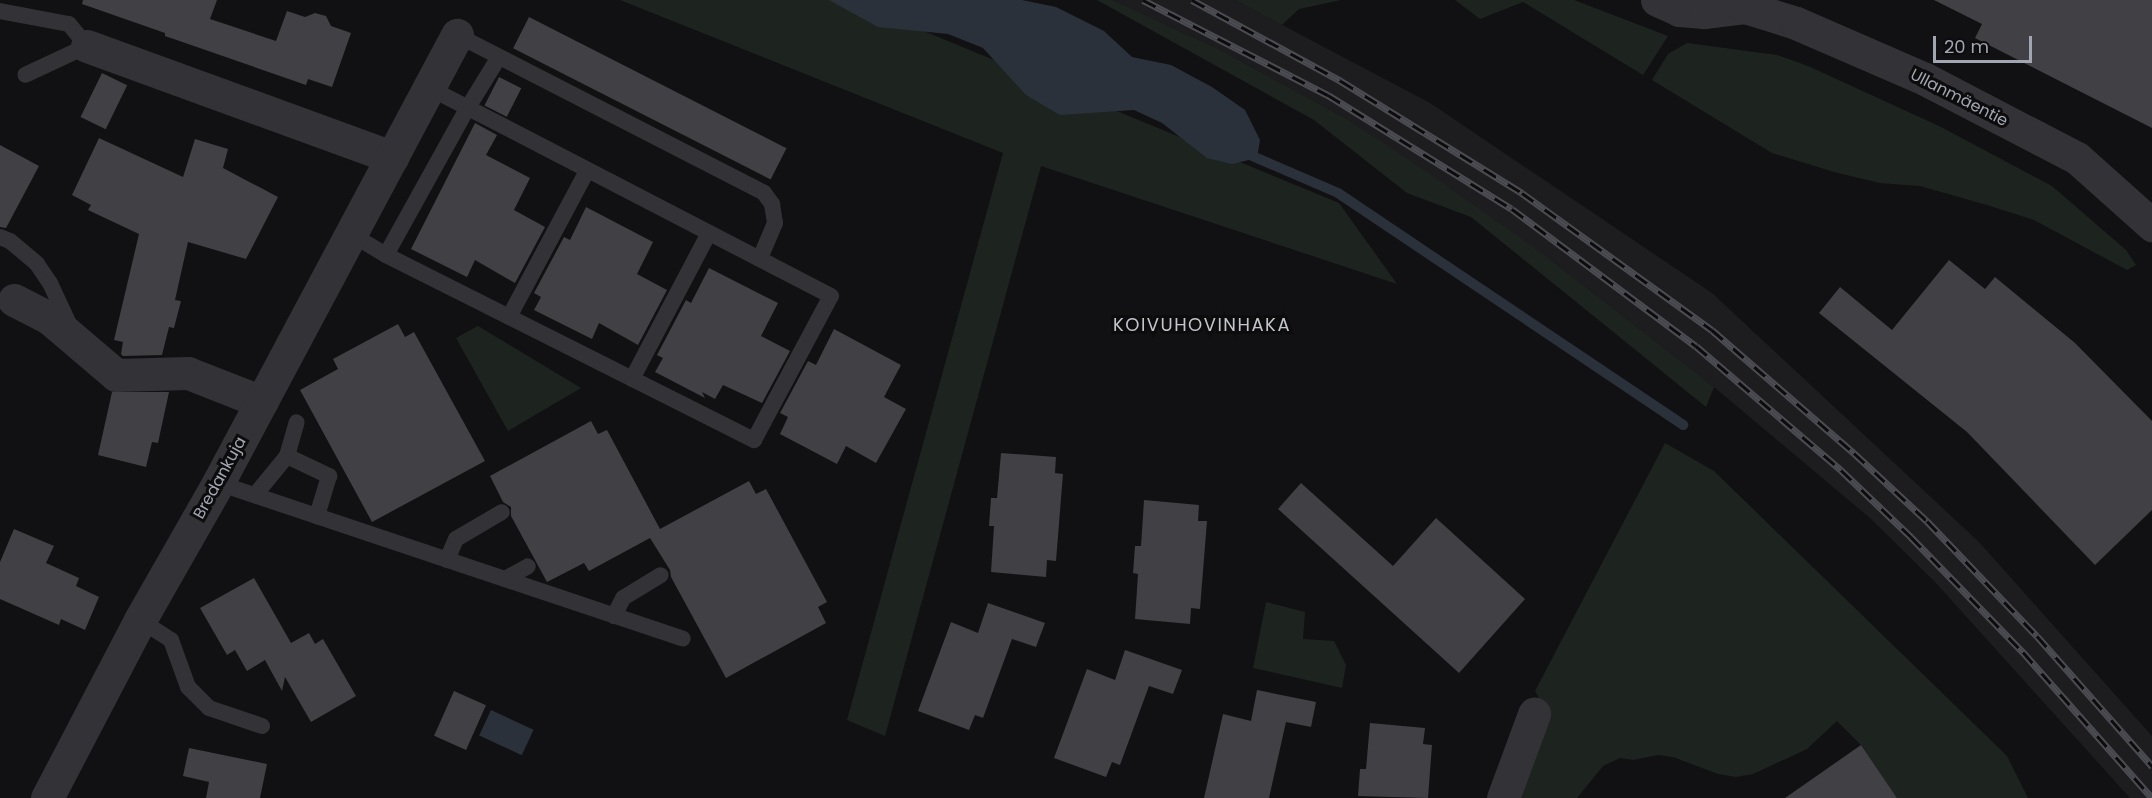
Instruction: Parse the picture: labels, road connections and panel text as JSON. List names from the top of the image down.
{
  "streets": {
    "street": ["Ullanmäentie", "Bredankuja"]
  },
  "districts": ["KOIVUHOVINHAKA"],
  "scale_bar": "20 m"
}
